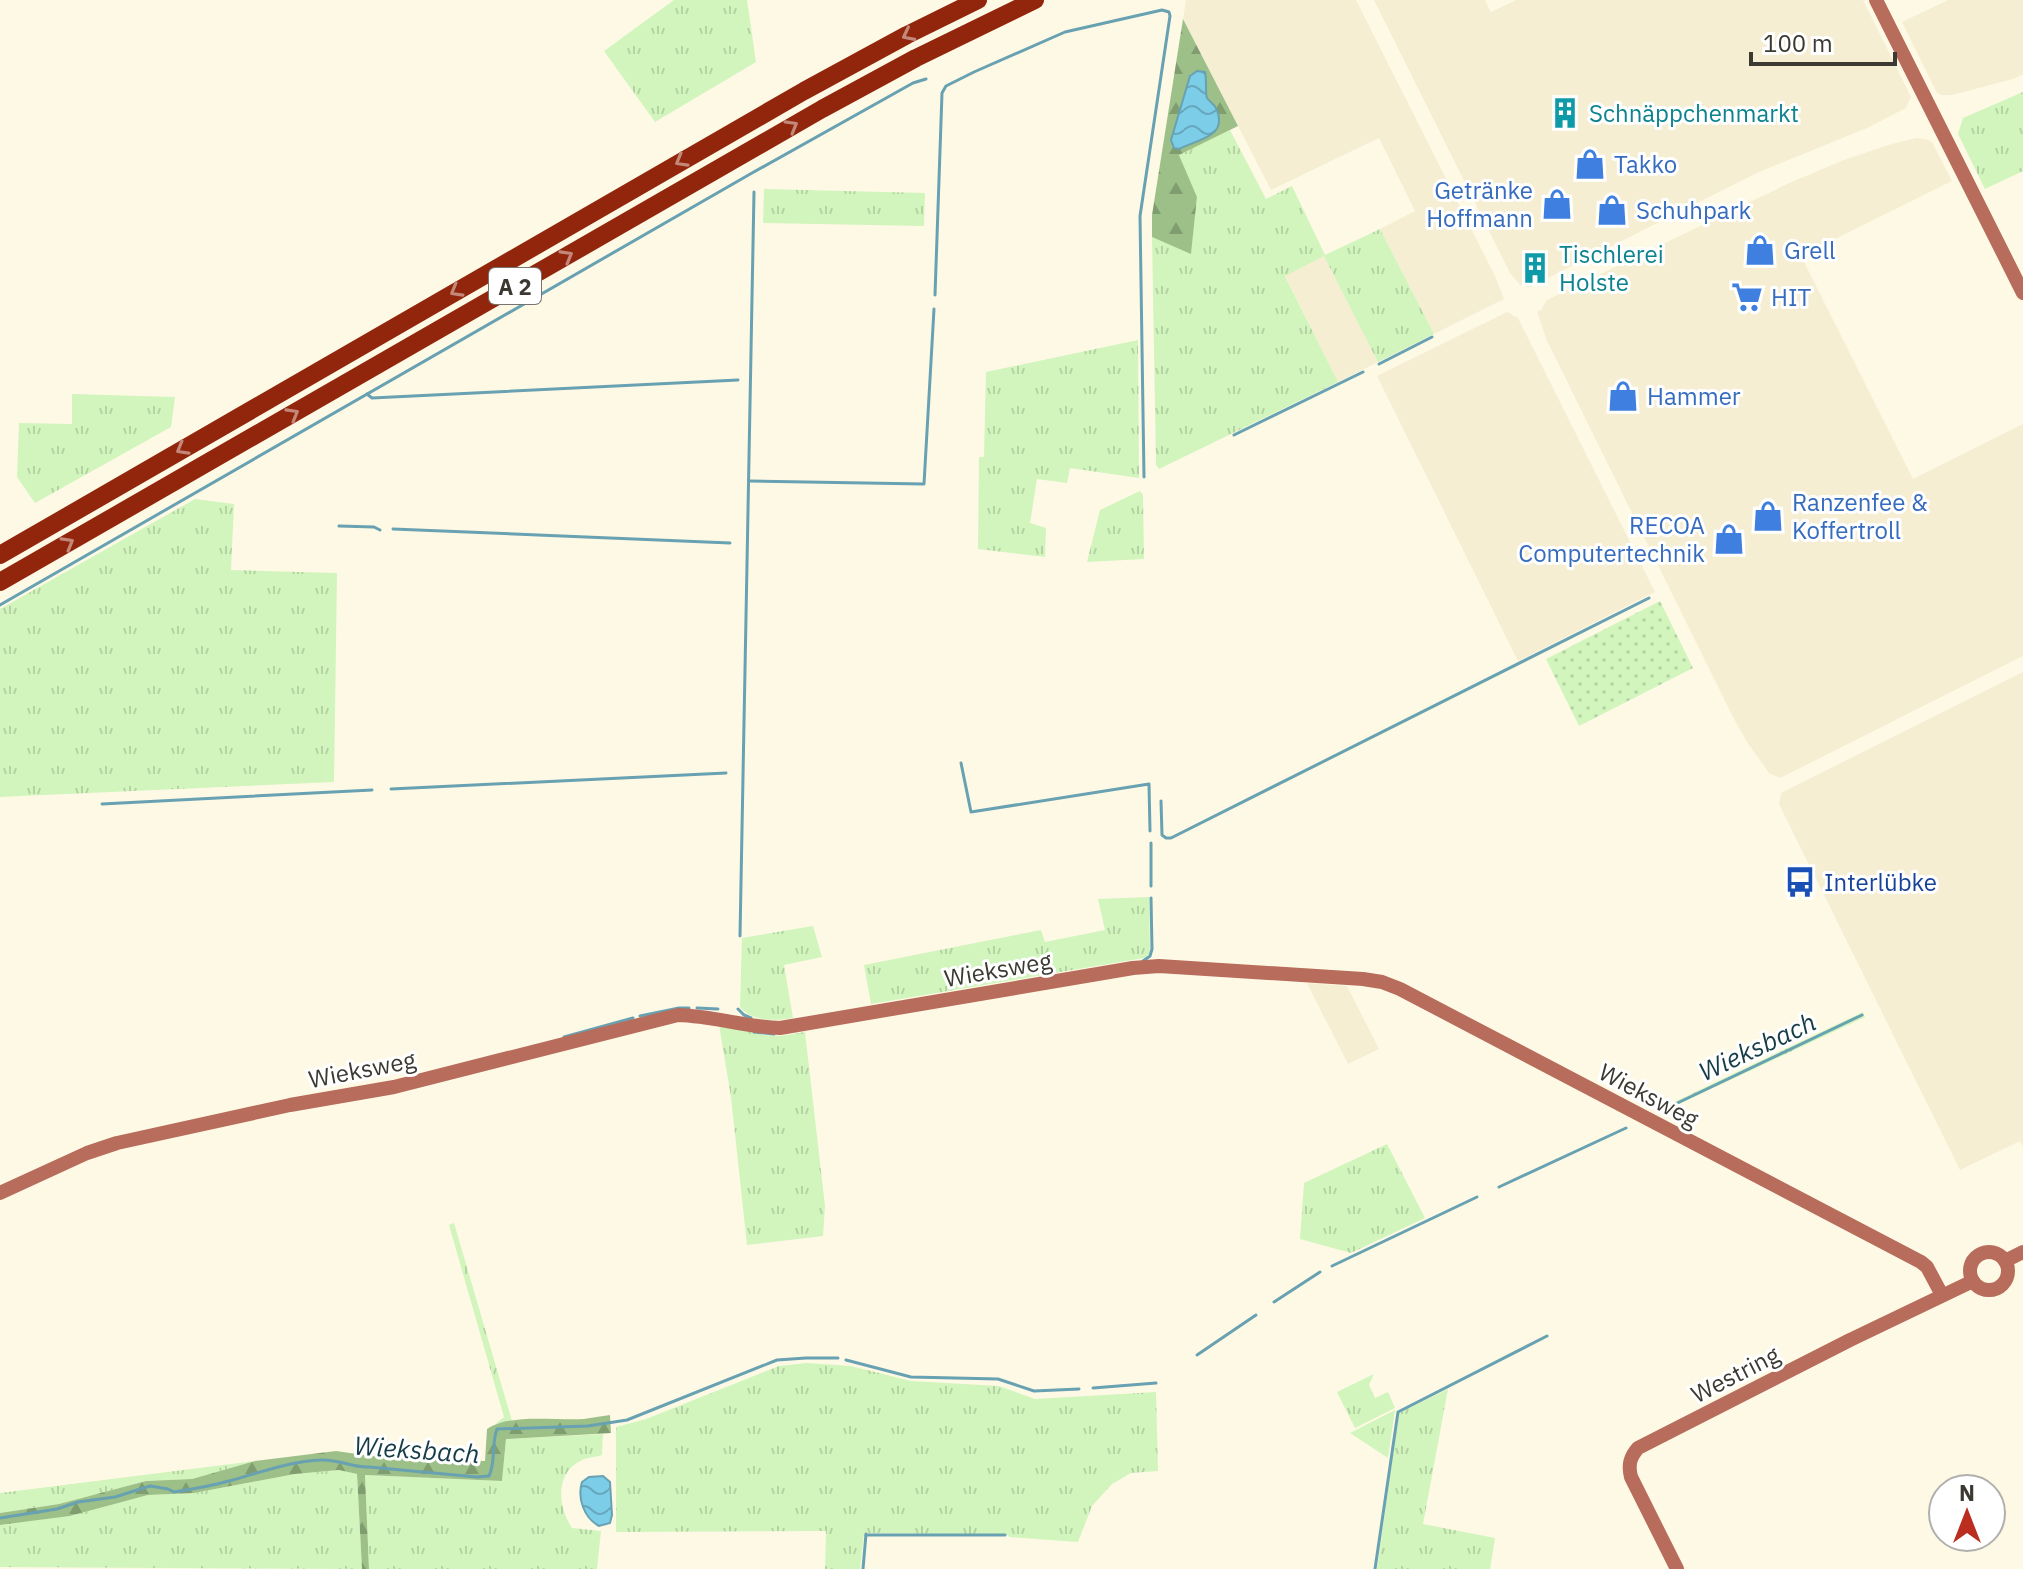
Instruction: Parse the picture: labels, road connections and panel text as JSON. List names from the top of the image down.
{
  "streets": {
    "highway": ["A 2"],
    "street": ["Wieksweg", "Westring"]
  },
  "crossings": [
    ["Wieksweg", "Westring"]
  ],
  "water": ["Wieksbach"],
  "places": {
    "building": ["Schnäppchenmarkt", "Tischlerei Holste"],
    "shop": [
      "Takko",
      "Getränke Hoffmann",
      "Schuhpark",
      "Grell",
      "Hammer",
      "Ranzenfee & Koffertroll",
      "RECOA Computertechnik"
    ],
    "supermarket": ["HIT"],
    "bus stop": ["Interlübke"]
  },
  "scale_bar": "100 m",
  "north": "top"
}
